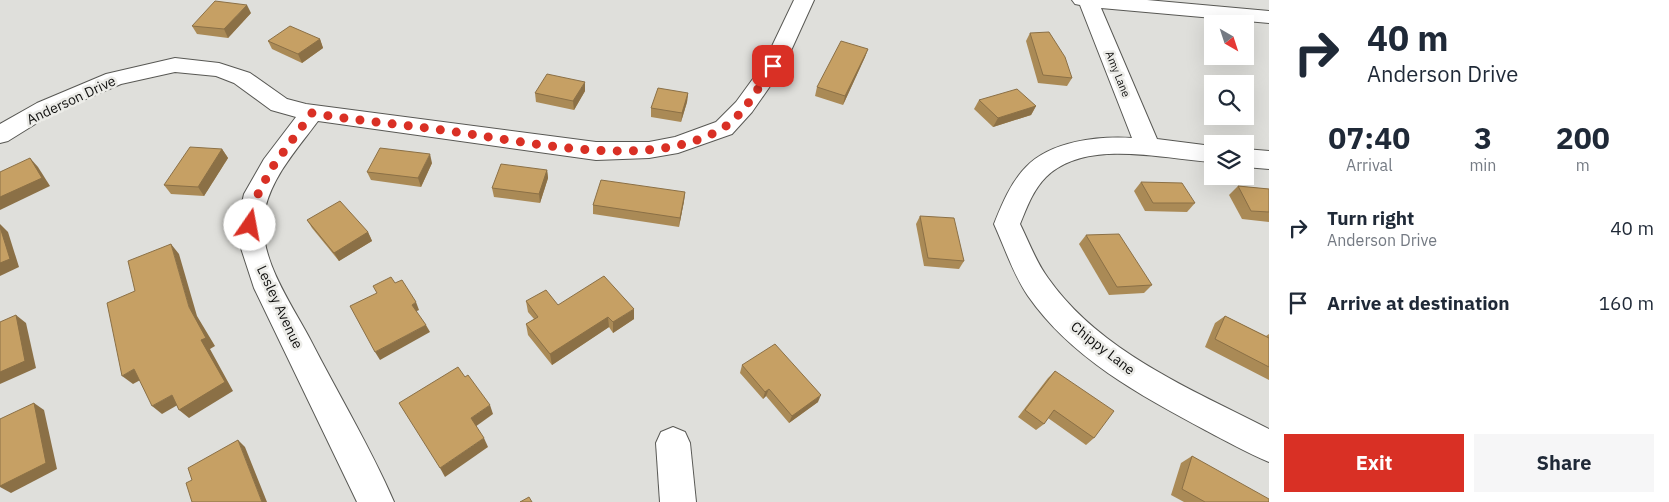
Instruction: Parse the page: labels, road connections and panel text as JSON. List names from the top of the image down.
{
  "streets": {
    "street": [
      "Amy Lane",
      "Anderson Drive",
      "Lesley Avenue",
      "Chippy Lane"
    ]
  },
  "crossings": [
    ["Amy Lane", "Chippy Lane"],
    ["Anderson Drive", "Lesley Avenue"]
  ],
  "north": "bottom right",
  "page": {
    "turn": ["40 m", "Anderson Drive"],
    "eta": [
      "07:40",
      "Arrival",
      "3",
      "min",
      "200",
      "m"
    ],
    "list": [
      {
        "name": "Turn right",
        "note": "Anderson Drive",
        "value": "40 m"
      },
      {
        "name": "Arrive at destination",
        "value": "160 m"
      }
    ],
    "buttons": ["Exit", "Share"]
  }
}
